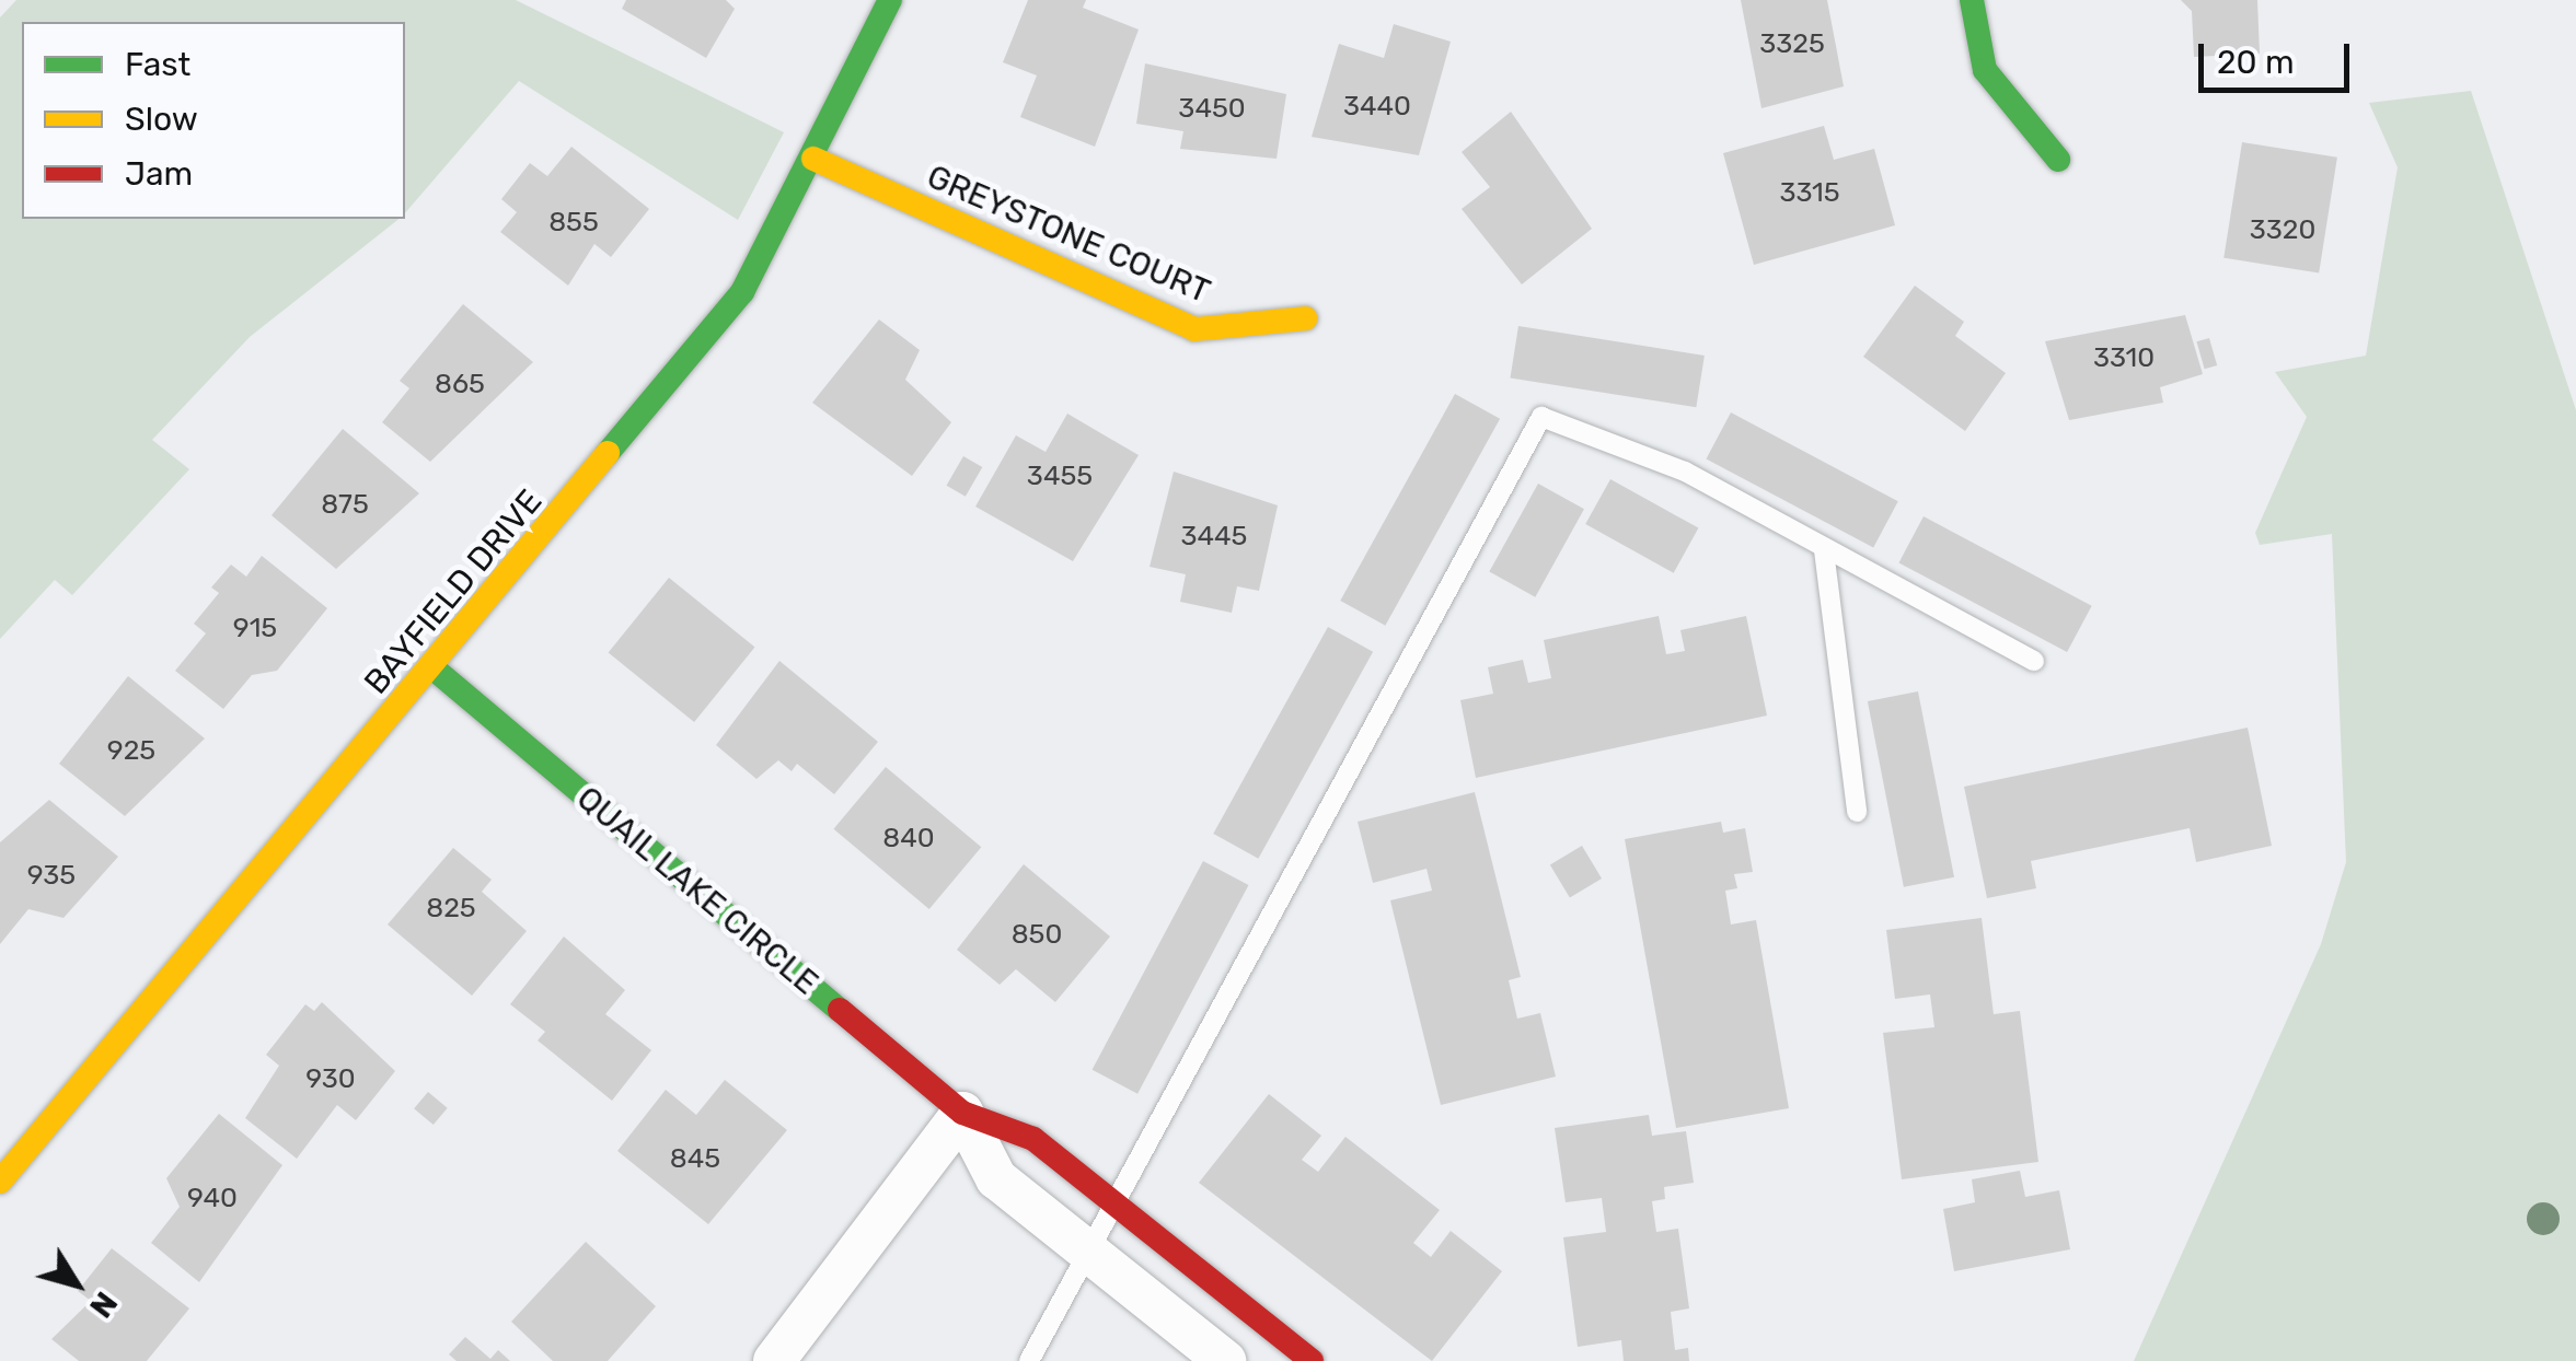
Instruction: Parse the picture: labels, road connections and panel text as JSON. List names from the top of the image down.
{
  "streets": {
    "street": ["GREYSTONE COURT", "BAYFIELD DRIVE", "QUAIL LAKE CIRCLE"]
  },
  "crossings": [
    ["GREYSTONE COURT", "BAYFIELD DRIVE"],
    ["BAYFIELD DRIVE", "QUAIL LAKE CIRCLE"]
  ],
  "house_numbers": [
    "3325",
    "3440",
    "3450",
    "3315",
    "855",
    "3320",
    "3310",
    "865",
    "3455",
    "875",
    "3445",
    "915",
    "925",
    "840",
    "935",
    "825",
    "850",
    "930",
    "845",
    "940"
  ],
  "legend": ["Fast", "Slow", "Jam"],
  "scale_bar": "20 m",
  "north": "bottom right"
}
